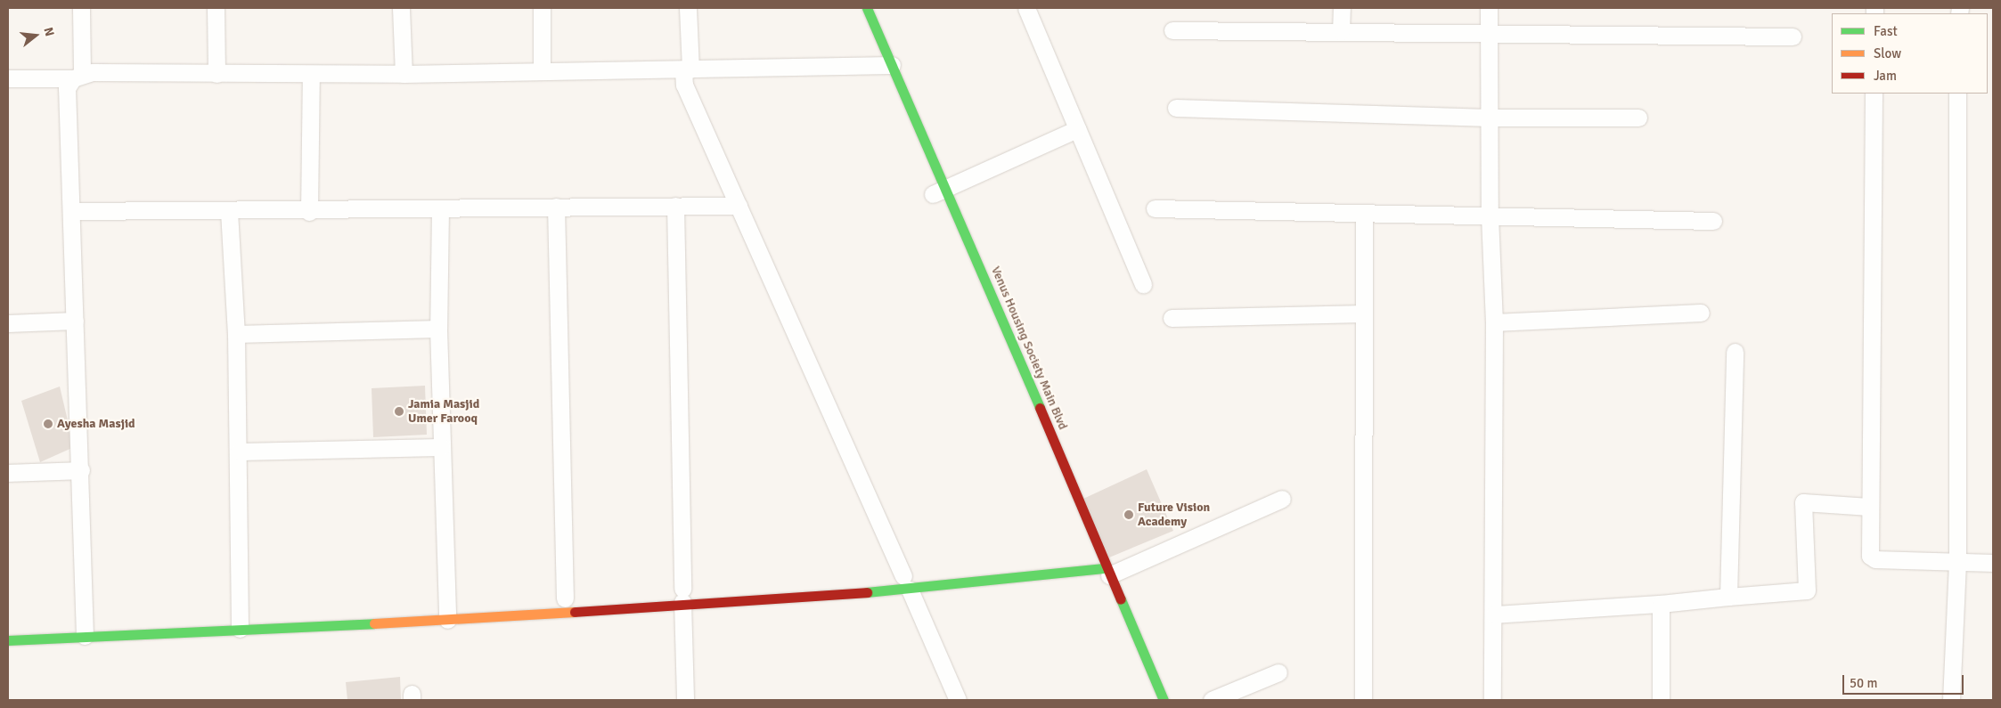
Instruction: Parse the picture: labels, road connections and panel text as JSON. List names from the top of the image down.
{
  "streets": {
    "street": ["Venus Housing Society Main Blvd"]
  },
  "places": ["Jamia Masjid Umer Farooq", "Ayesha Masjid", "Future Vision Academy"],
  "legend": ["Fast", "Slow", "Jam"],
  "scale_bar": "50 m",
  "north": "right"
}
